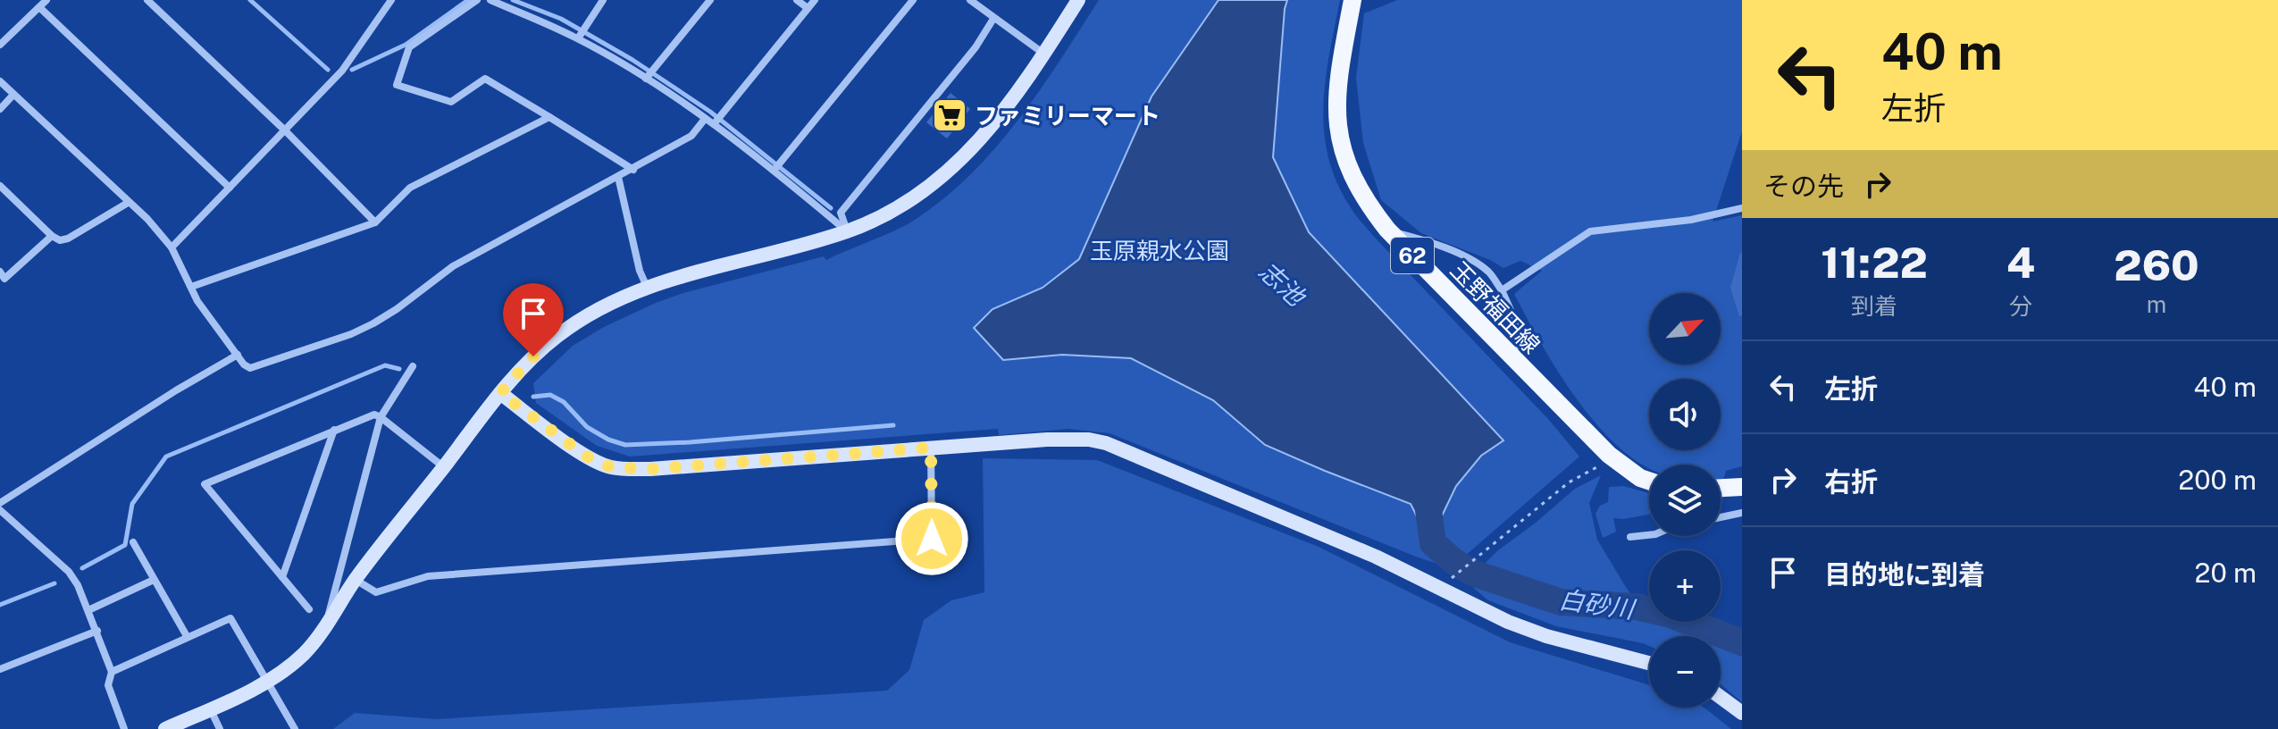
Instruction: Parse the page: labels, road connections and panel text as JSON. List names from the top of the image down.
{
  "streets": {
    "main road": ["62", "玉野福田線"]
  },
  "water": ["志池", "白砂川"],
  "parks": ["玉原親水公園"],
  "places": {
    "supermarket": ["ファミリーマート"]
  },
  "north": "top right",
  "page": {
    "turn": ["40 m", "左折"],
    "then": "その先",
    "eta": [
      "11:22",
      "到着",
      "4",
      "分",
      "260",
      "m"
    ],
    "map_buttons": ["+", "−"],
    "list": [
      {
        "name": "左折",
        "value": "40 m"
      },
      {
        "name": "右折",
        "value": "200 m"
      },
      {
        "name": "目的地に到着",
        "value": "20 m"
      }
    ]
  }
}
